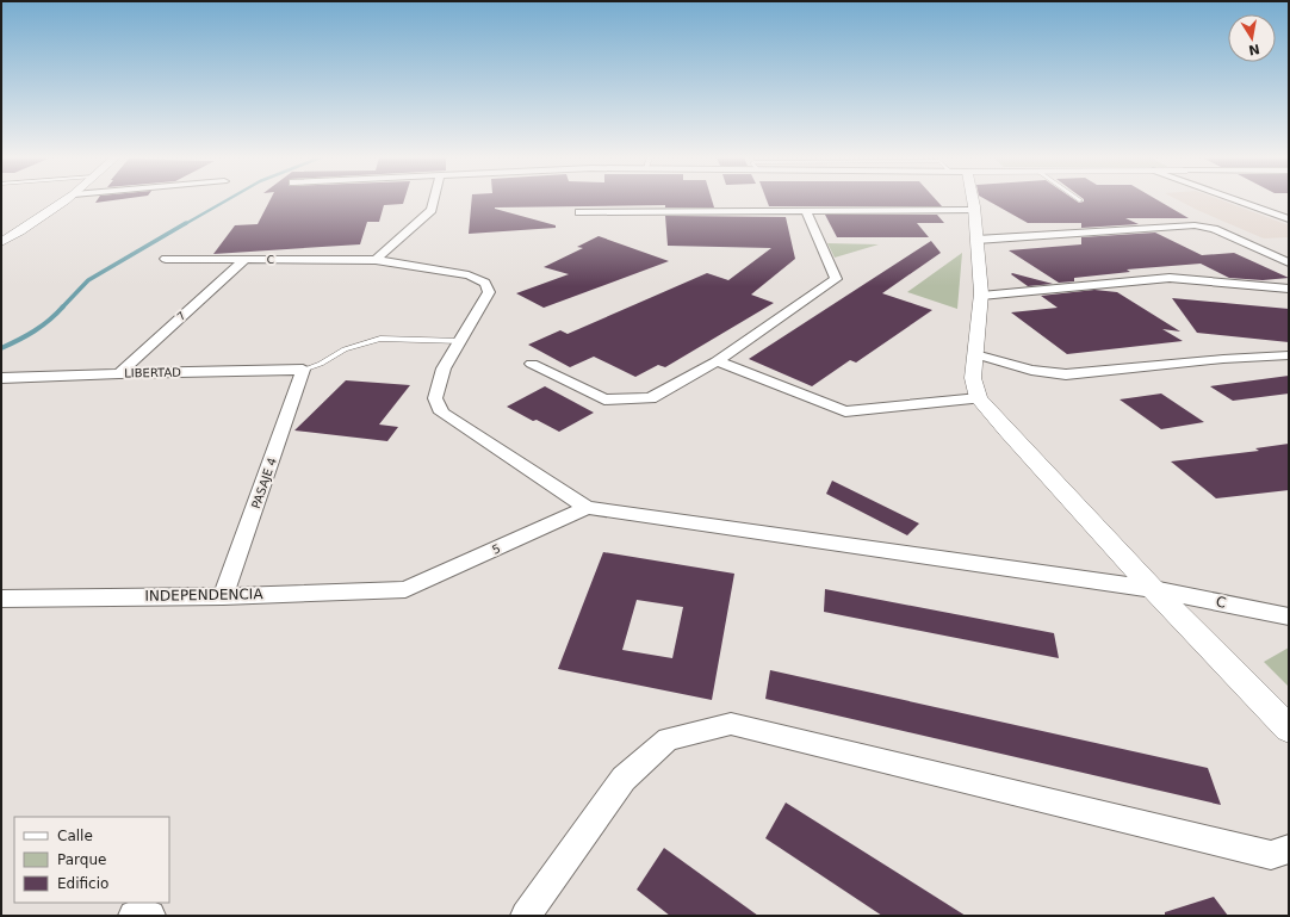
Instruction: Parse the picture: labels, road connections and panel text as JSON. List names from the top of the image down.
{
  "streets": {
    "street": [
      "C",
      "7",
      "LIBERTAD",
      "PASAJE 4",
      "5",
      "INDEPENDENCIA"
    ]
  },
  "crossings": [
    ["C", "7"],
    ["C", "5"],
    ["7", "LIBERTAD"],
    ["LIBERTAD", "PASAJE 4"],
    ["PASAJE 4", "INDEPENDENCIA"],
    ["5", "INDEPENDENCIA"]
  ],
  "legend": ["Calle", "Parque", "Edificio"],
  "north": "bottom"
}
